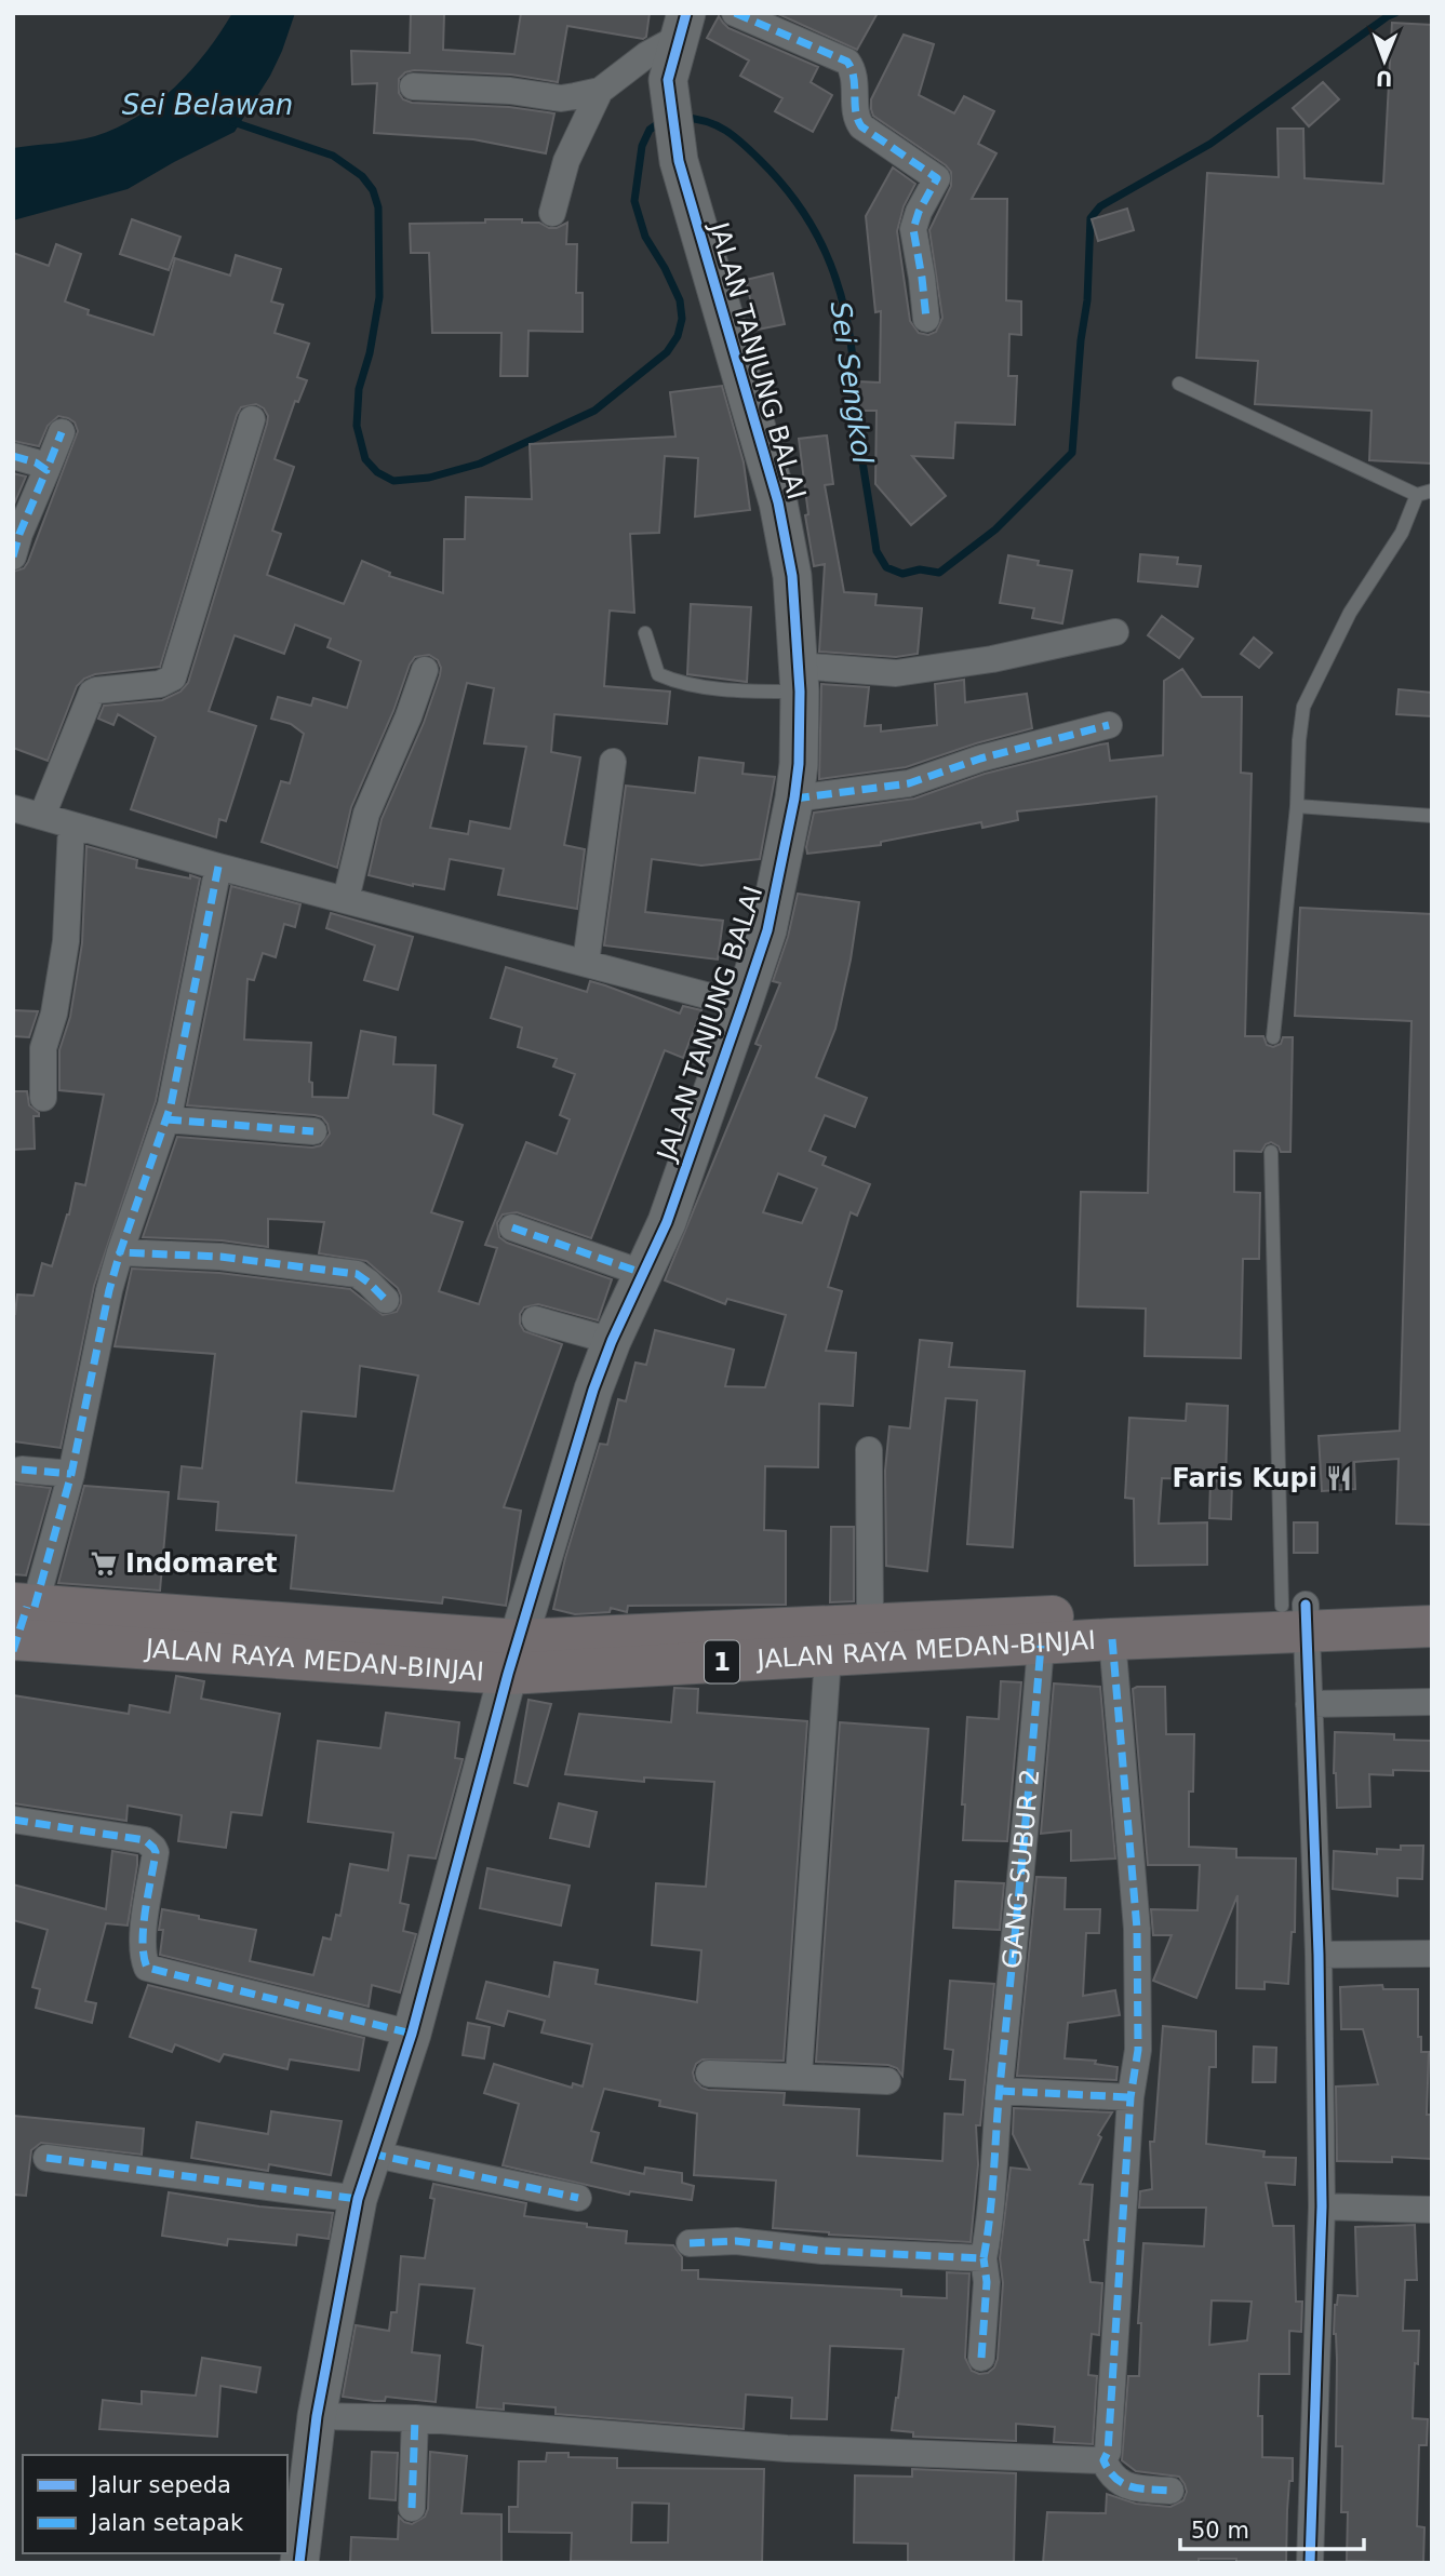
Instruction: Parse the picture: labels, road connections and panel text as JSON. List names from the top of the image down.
{
  "streets": {
    "highway": ["JALAN RAYA MEDAN-BINJAI", "1"],
    "street": ["JALAN TANJUNG BALAI", "GANG SUBUR 2"]
  },
  "crossings": [
    ["JALAN TANJUNG BALAI", "JALAN RAYA MEDAN-BINJAI"],
    ["JALAN RAYA MEDAN-BINJAI", "GANG SUBUR 2"]
  ],
  "water": ["Sei Belawan", "Sei Sengkol"],
  "places": {
    "restaurant": ["Faris Kupi"],
    "supermarket": ["Indomaret"]
  },
  "legend": ["Jalur sepeda", "Jalan setapak"],
  "scale_bar": "50 m",
  "north": "bottom"
}
